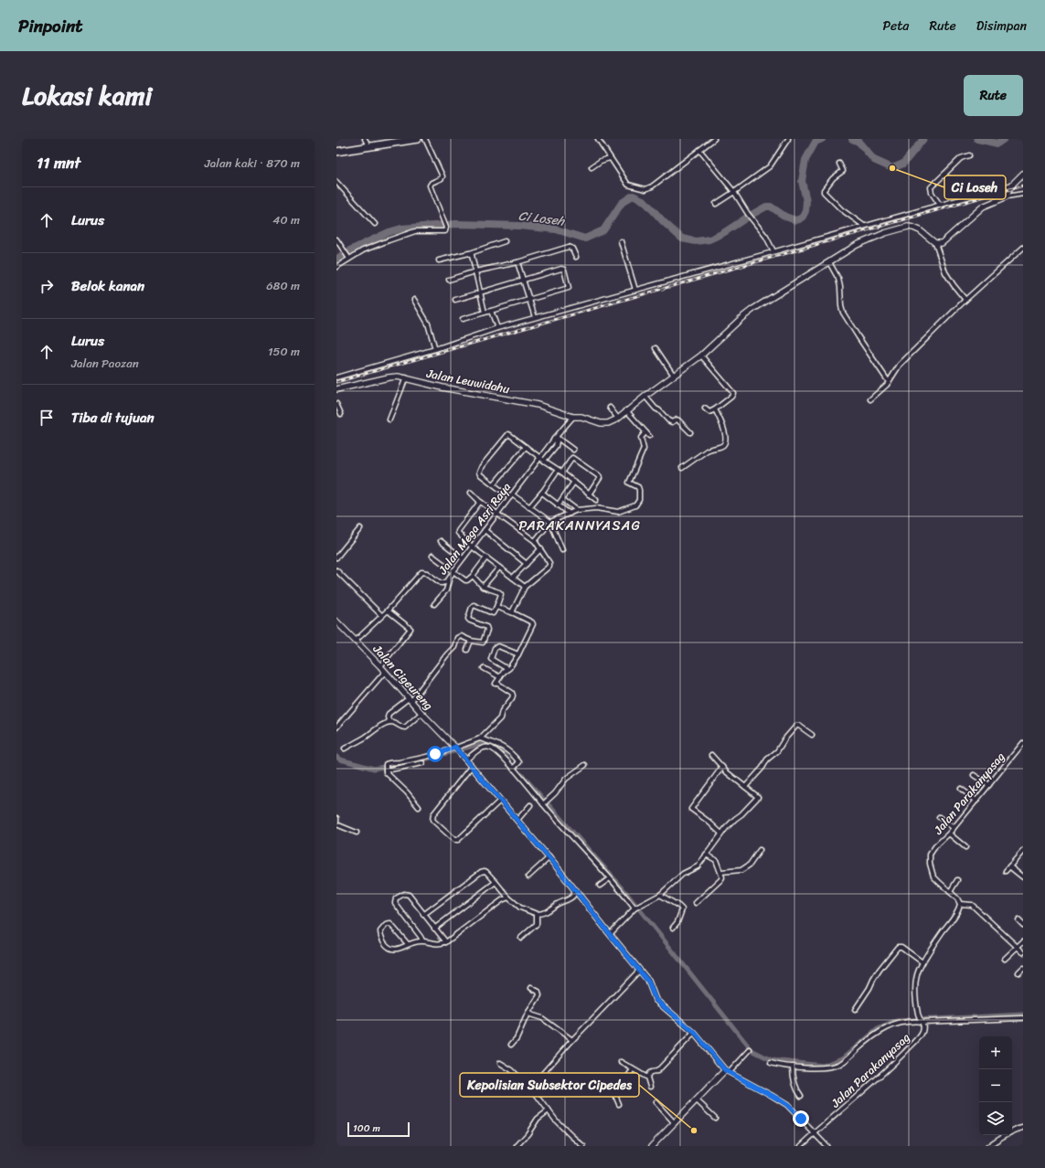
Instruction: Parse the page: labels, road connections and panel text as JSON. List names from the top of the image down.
{
  "streets": {
    "street": [
      "Jalan Leuwidahu",
      "Jalan Mega Asri Raya",
      "Jalan Cigeureng",
      "Jalan Parakanyasag"
    ]
  },
  "crossings": [
    ["Jalan Leuwidahu", "Jalan Mega Asri Raya"],
    ["Jalan Mega Asri Raya", "Jalan Cigeureng"]
  ],
  "districts": ["PARAKANNYASAG"],
  "water": ["Ci Loseh"],
  "places": ["Ci Loseh", "Kepolisian Subsektor Cipedes"],
  "scale_bar": "100 m",
  "page": {
    "header": "Pinpoint",
    "nav": ["Peta", "Rute", "Disimpan"],
    "title": "Lokasi kami",
    "buttons": "Rute",
    "heading": ["11 mnt", "Jalan kaki · 870 m"],
    "list": [
      ["Lurus", "40 m"],
      ["Belok kanan", "680 m"],
      ["Lurus", "Jalan Paozan", "150 m"],
      "Tiba di tujuan"
    ],
    "map_buttons": ["+", "−"],
    "scale": "100 m"
  }
}
